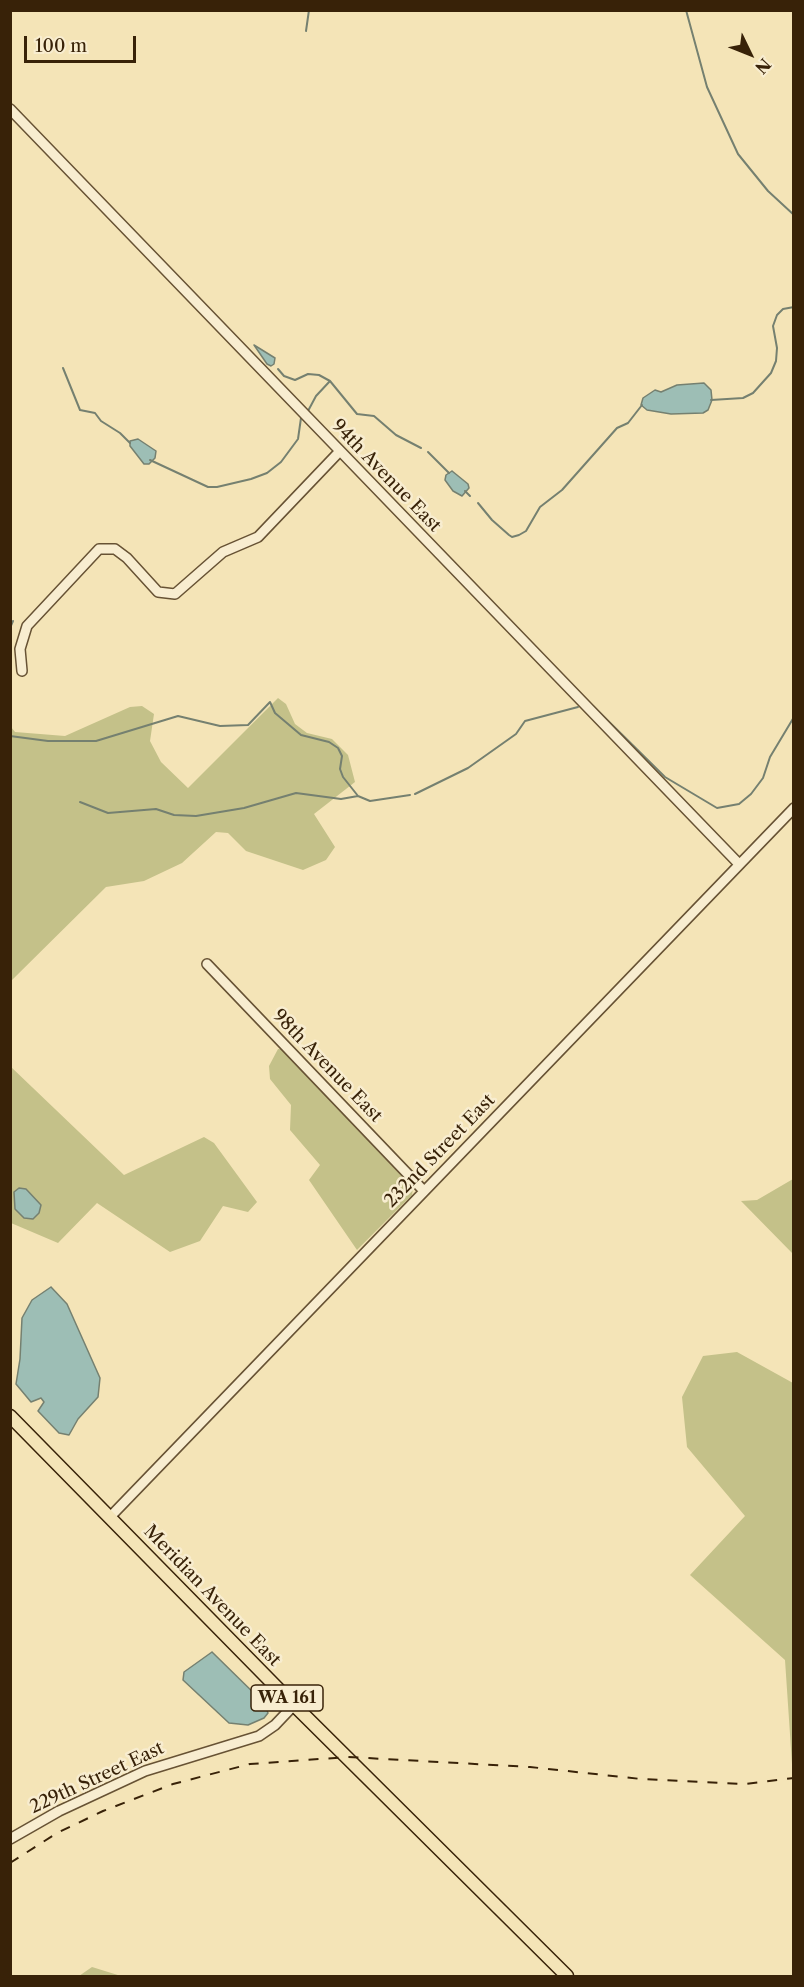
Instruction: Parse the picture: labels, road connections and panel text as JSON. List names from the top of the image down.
{
  "streets": {
    "main road": ["Meridian Avenue East", "WA 161"],
    "street": [
      "94th Avenue East",
      "98th Avenue East",
      "232nd Street East",
      "229th Street East"
    ]
  },
  "crossings": [
    ["94th Avenue East", "232nd Street East"],
    ["98th Avenue East", "232nd Street East"],
    ["232nd Street East", "Meridian Avenue East"],
    ["Meridian Avenue East", "229th Street East"]
  ],
  "scale_bar": "100 m",
  "north": "bottom right"
}
